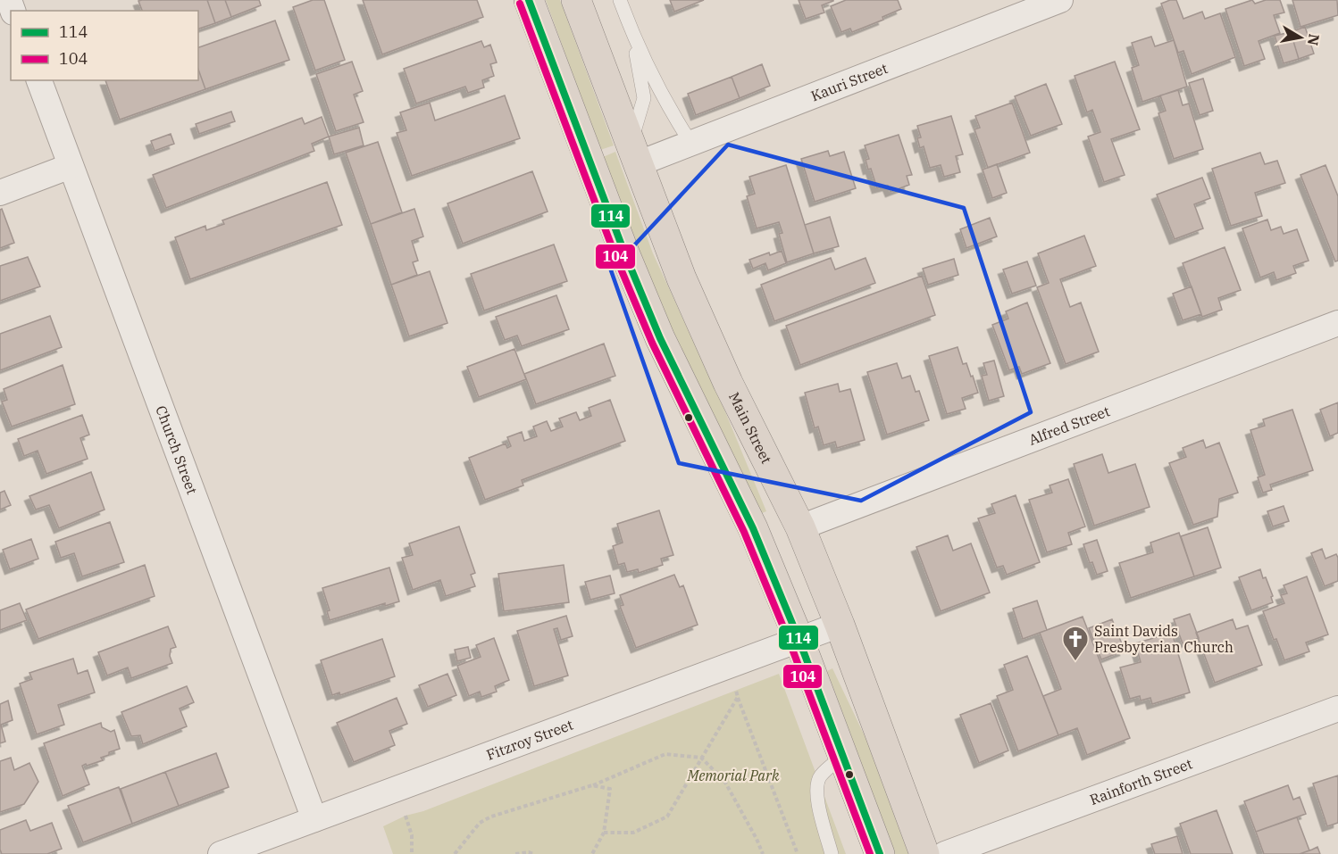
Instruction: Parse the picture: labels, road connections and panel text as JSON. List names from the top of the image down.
{
  "streets": {
    "highway": ["Main Street"],
    "street": [
      "Kauri Street",
      "Alfred Street",
      "Church Street",
      "Fitzroy Street",
      "Rainforth Street"
    ]
  },
  "crossings": [
    ["Kauri Street", "Main Street"],
    ["Alfred Street", "Main Street"],
    ["Main Street", "Fitzroy Street"],
    ["Church Street", "Fitzroy Street"]
  ],
  "parks": ["Memorial Park"],
  "places": {
    "church": ["Saint Davids Presbyterian Church"]
  },
  "lines": ["transit line 114", "transit line 104"],
  "legend": ["114", "104"],
  "north": "right"
}
